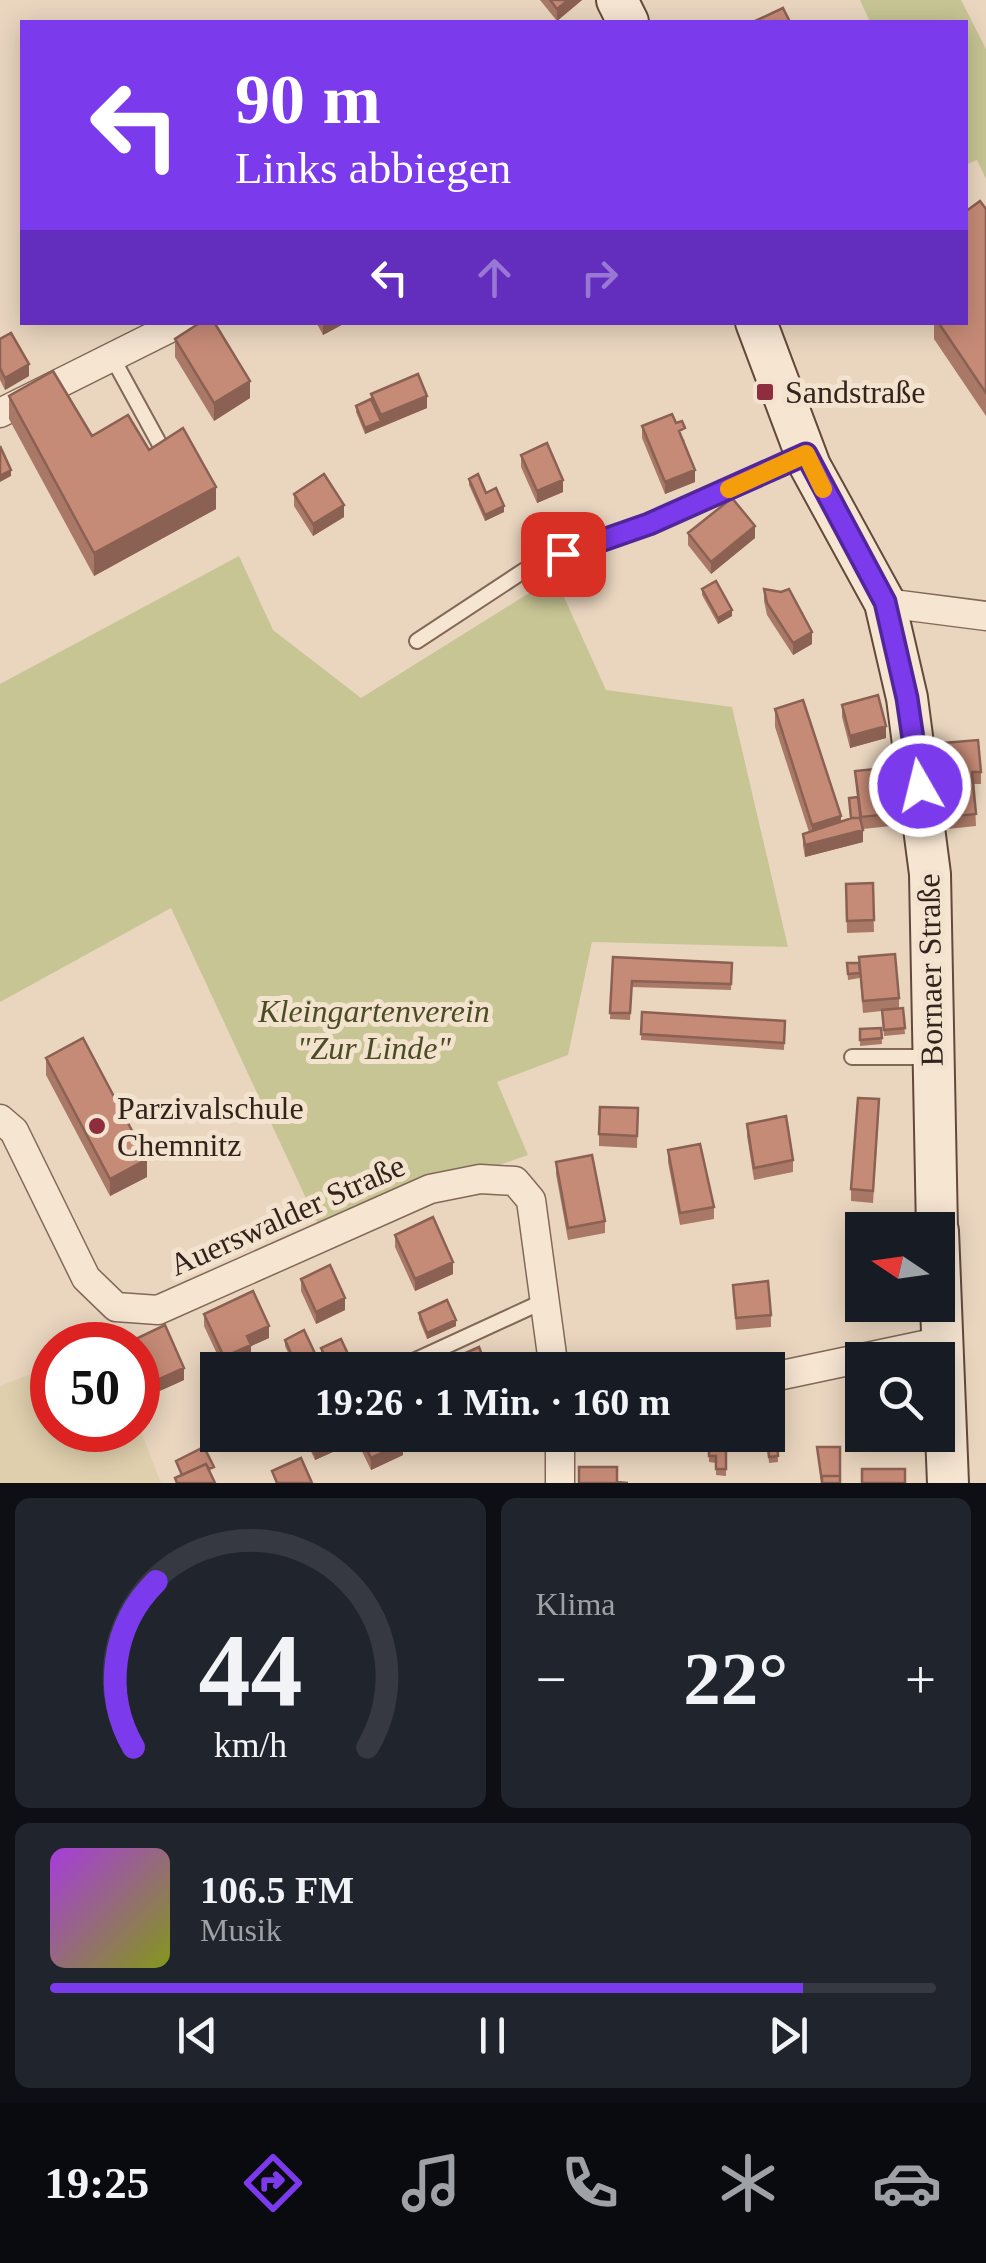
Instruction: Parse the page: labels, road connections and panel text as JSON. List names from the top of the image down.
{
  "streets": {
    "main road": ["Bornaer Straße"],
    "street": ["Auerswalder Straße"]
  },
  "parks": ["Kleingartenverein \"Zur Linde\""],
  "places": {
    "transit": ["Sandstraße"],
    "other": ["Parzivalschule Chemnitz"]
  },
  "north": "left",
  "page": {
    "turn": ["90 m", "Links abbiegen"],
    "limit": "50",
    "trip": "19:26 · 1 Min. · 160 m",
    "tile": "Klima",
    "heat": ["−", "22°", "+"],
    "song": ["106.5 FM", "Musik"],
    "tabs": "19:25",
    "gauge": ["44", "km/h"]
  }
}
